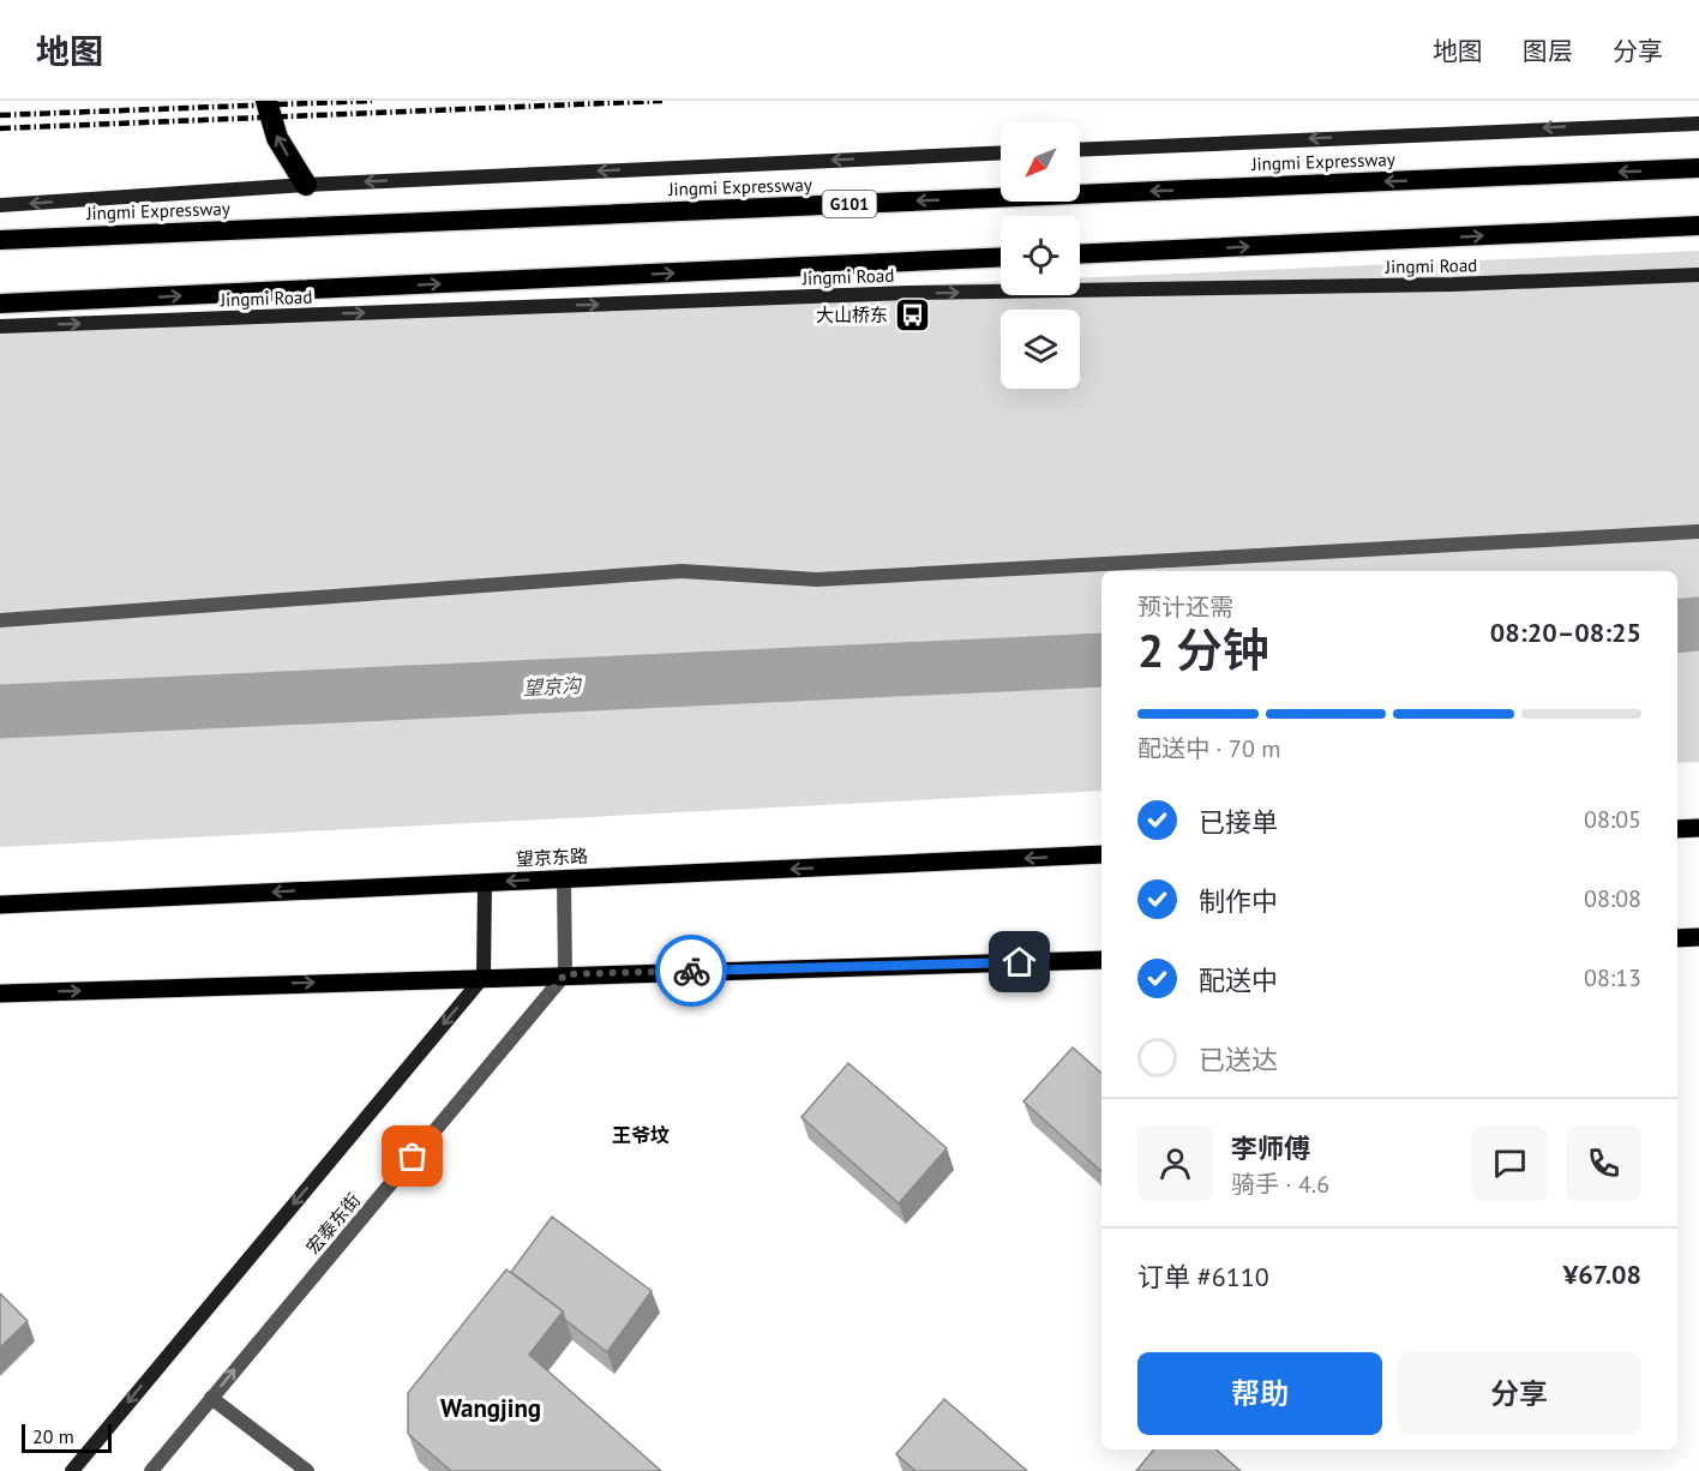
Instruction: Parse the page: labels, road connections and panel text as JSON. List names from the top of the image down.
{
  "streets": {
    "highway": ["Jingmi Expressway", "G101"],
    "main road": ["Jingmi Road", "望京东路"],
    "street": ["宏泰东街"]
  },
  "one_way": ["Jingmi Road", "宏泰东街"],
  "districts": ["王爷坟", "Wangjing"],
  "water": ["望京沟"],
  "places": {
    "bus stop": ["大山桥东"]
  },
  "scale_bar": "20 m",
  "north": "bottom left",
  "page": {
    "header": "地图",
    "nav": ["地图", "图层", "分享"],
    "heading": ["2 分钟", "预计还需", "08:20–08:25"],
    "panel": [
      "李师傅",
      "骑手 · 4.6",
      "订单 #6110",
      "¥67.08"
    ],
    "bar": "配送中 · 70 m",
    "list": [
      ["已接单", "08:05"],
      ["制作中", "08:08"],
      ["配送中", "08:13"],
      "已送达"
    ],
    "buttons": ["帮助", "分享"],
    "scale": "20 m"
  }
}
